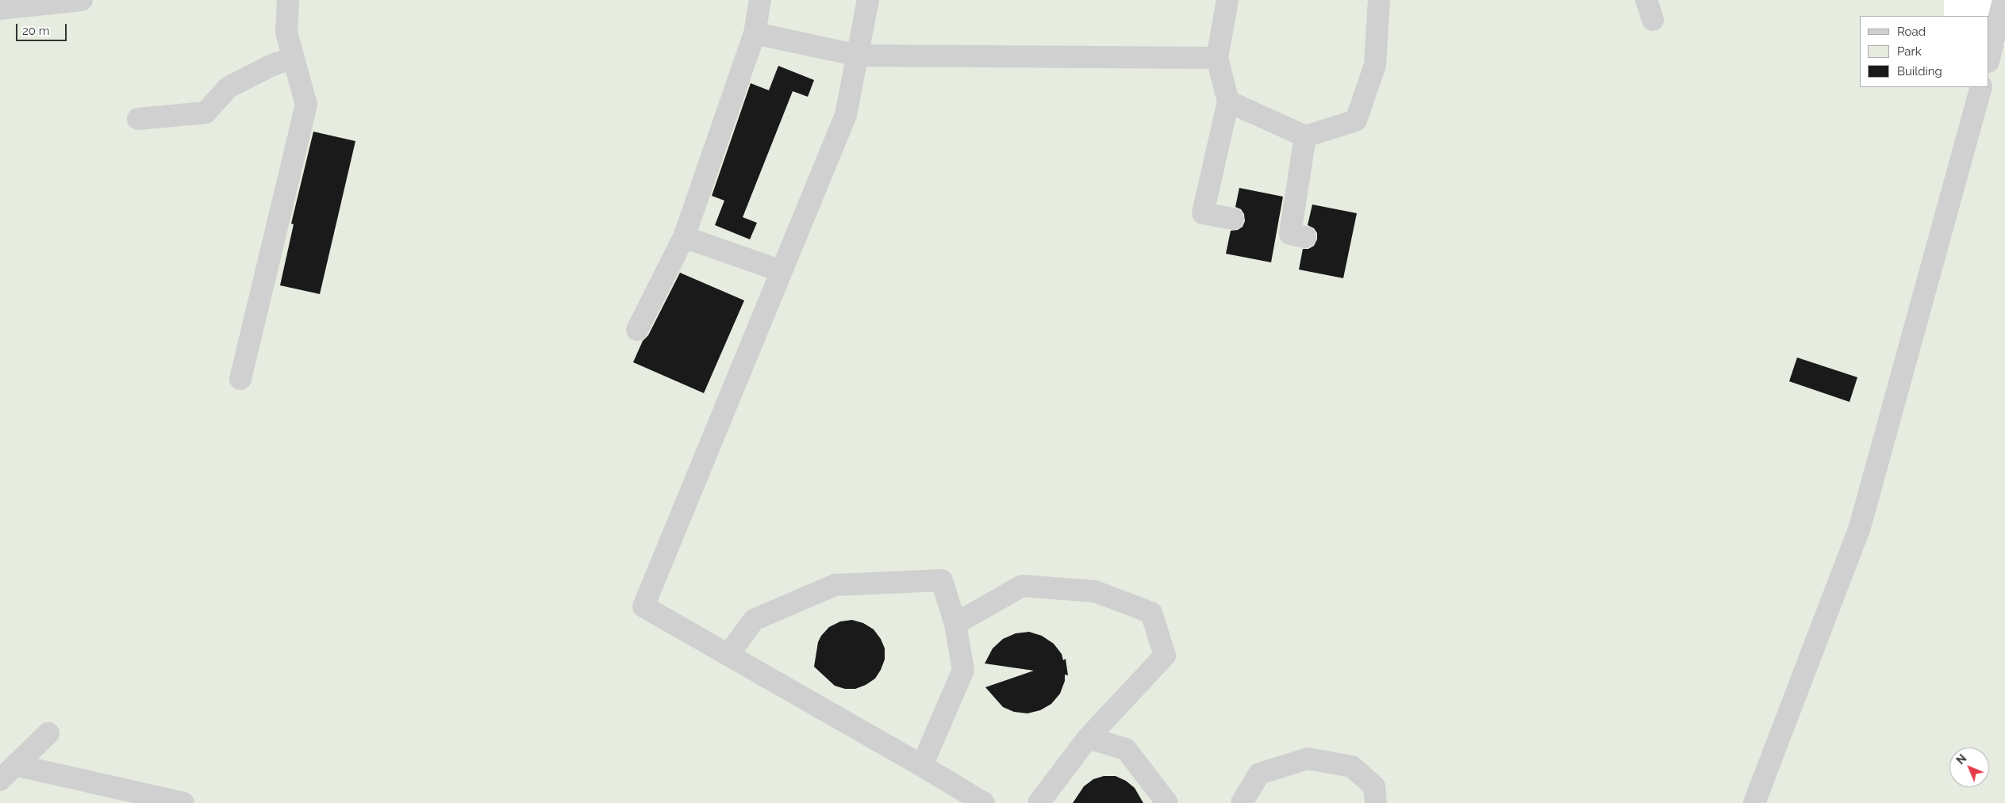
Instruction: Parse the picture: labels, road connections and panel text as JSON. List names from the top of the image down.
{
  "legend": ["Road", "Park", "Building"],
  "scale_bar": "20 m",
  "north": "top left"
}
